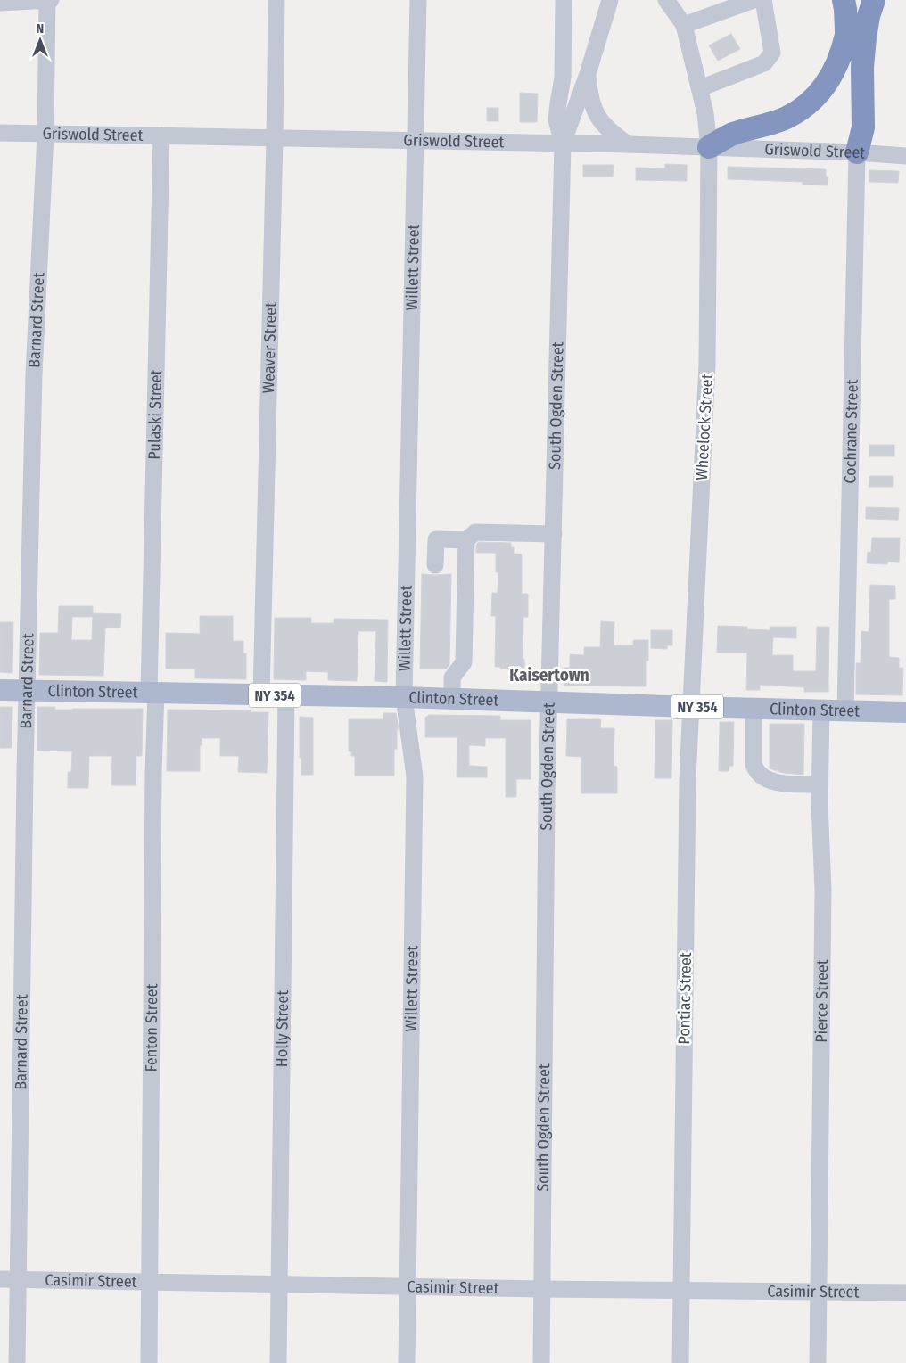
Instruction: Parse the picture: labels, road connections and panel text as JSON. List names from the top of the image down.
{
  "streets": {
    "main road": ["Clinton Street", "NY 354"],
    "street": [
      "Griswold Street",
      "Willett Street",
      "Barnard Street",
      "Weaver Street",
      "South Ogden Street",
      "Pulaski Street",
      "Wheelock Street",
      "Cochrane Street",
      "Pontiac Street",
      "Pierce Street",
      "Fenton Street",
      "Holly Street",
      "Casimir Street"
    ]
  },
  "crossings": [
    ["Griswold Street", "Willett Street"],
    ["Griswold Street", "Barnard Street"],
    ["Griswold Street", "Weaver Street"],
    ["Griswold Street", "South Ogden Street"],
    ["Griswold Street", "Pulaski Street"],
    ["Griswold Street", "Wheelock Street"],
    ["Griswold Street", "Cochrane Street"],
    ["Willett Street", "Clinton Street"],
    ["Willett Street", "Casimir Street"],
    ["Barnard Street", "Clinton Street"],
    ["Barnard Street", "Casimir Street"],
    ["Weaver Street", "Clinton Street"],
    ["South Ogden Street", "Clinton Street"],
    ["South Ogden Street", "Casimir Street"],
    ["Pulaski Street", "Clinton Street"],
    ["Pulaski Street", "Fenton Street"],
    ["Wheelock Street", "Clinton Street"],
    ["Wheelock Street", "Pontiac Street"],
    ["Cochrane Street", "Clinton Street"],
    ["Clinton Street", "Pontiac Street"],
    ["Clinton Street", "Pierce Street"],
    ["Clinton Street", "Fenton Street"],
    ["Clinton Street", "Holly Street"],
    ["Pontiac Street", "Casimir Street"],
    ["Pierce Street", "Casimir Street"],
    ["Fenton Street", "Casimir Street"],
    ["Holly Street", "Casimir Street"]
  ],
  "districts": ["Kaisertown"],
  "north": "top"
}
